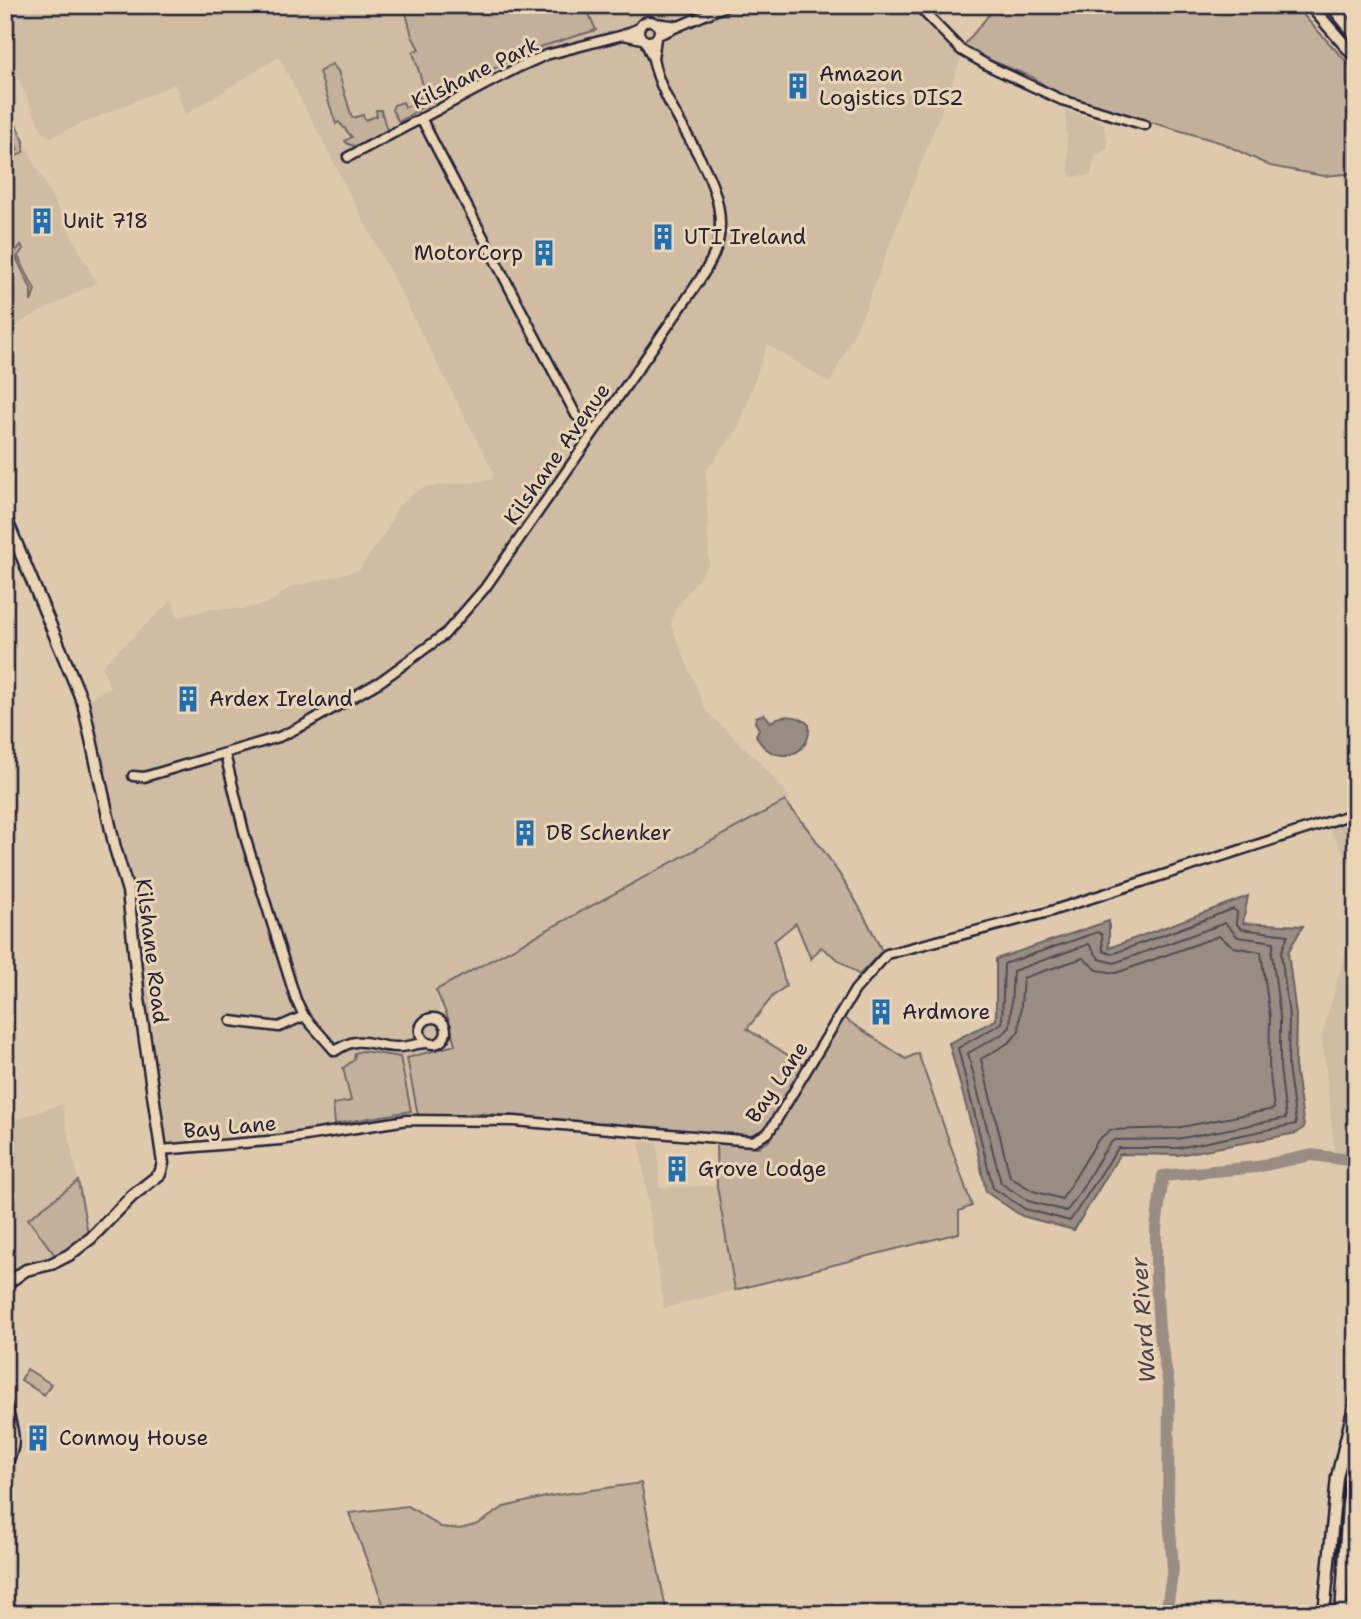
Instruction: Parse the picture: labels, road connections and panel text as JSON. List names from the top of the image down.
{
  "streets": {
    "street": [
      "Kilshane Park",
      "Kilshane Avenue",
      "Kilshane Road",
      "Bay Lane"
    ]
  },
  "crossings": [
    ["Kilshane Park", "Kilshane Avenue"],
    ["Kilshane Road", "Bay Lane"]
  ],
  "water": ["Ward River"],
  "places": {
    "building": [
      "Amazon Logistics DIS2",
      "Unit 718",
      "UTI Ireland",
      "MotorCorp",
      "Ardex Ireland",
      "DB Schenker",
      "Ardmore",
      "Grove Lodge",
      "Conmoy House"
    ]
  }
}
